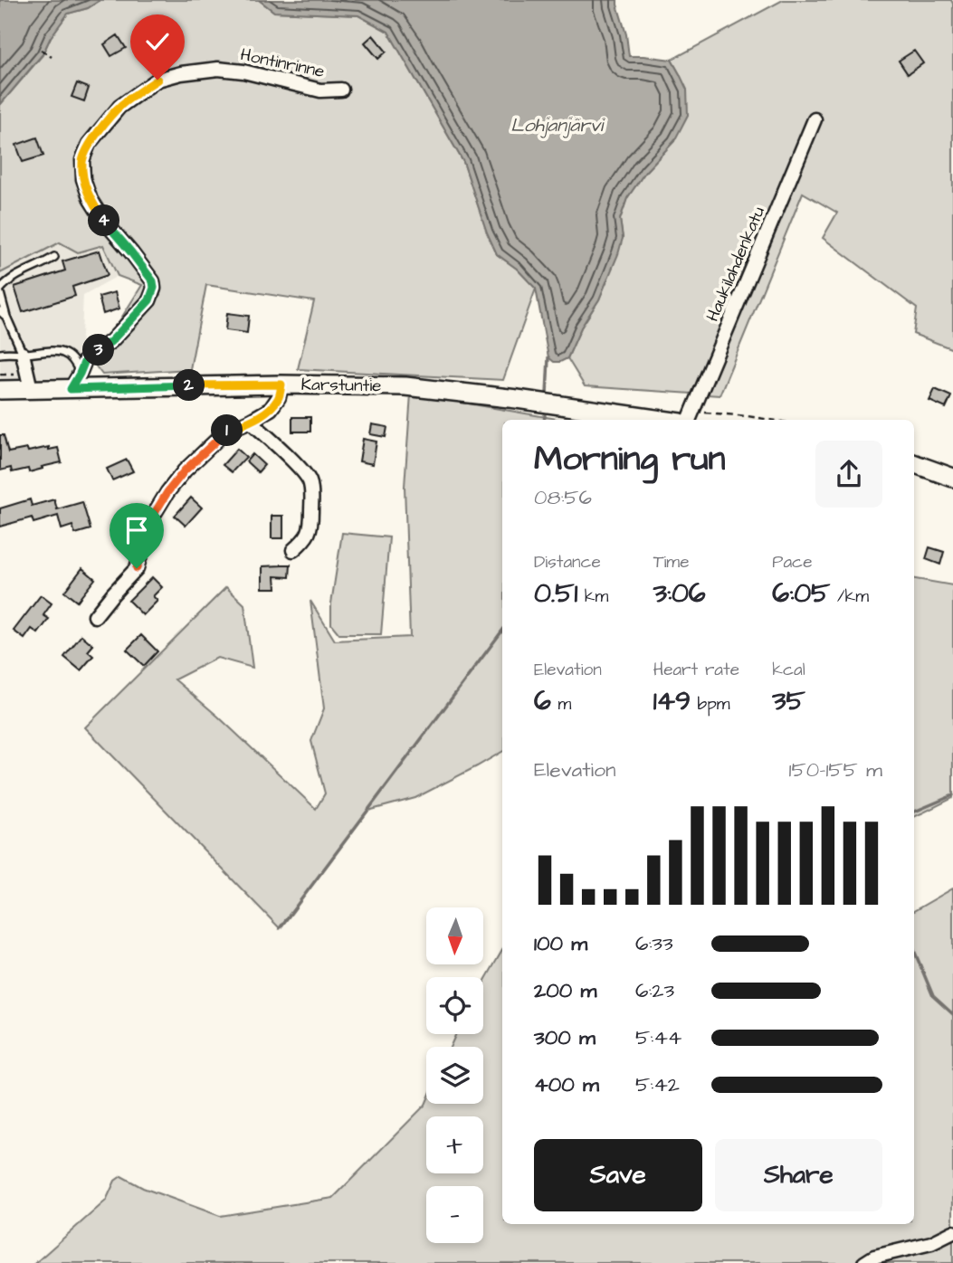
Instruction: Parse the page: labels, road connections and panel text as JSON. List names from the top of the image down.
{
  "streets": {
    "street": ["Hontinrinne", "Haukilahdenkatu", "Karstuntie"]
  },
  "crossings": [
    ["Hontinrinne", "Karstuntie"]
  ],
  "water": ["Lohjanjärvi"],
  "north": "bottom",
  "page": {
    "pins": [
      "4",
      "3",
      "2",
      "1"
    ],
    "heading": ["Morning run", "08:56"],
    "stats": [
      ["Distance", "0.51 km"],
      ["Time", "3:06"],
      ["Pace", "6:05 /km"],
      ["Elevation", "6 m"],
      ["Heart rate", "149 bpm"],
      ["kcal", "35"]
    ],
    "chart": ["Elevation", "150–155 m"],
    "map_buttons": ["+", "−"],
    "list": [
      {
        "name": "100 m",
        "note": "6:33"
      },
      {
        "name": "200 m",
        "note": "6:23"
      },
      {
        "name": "300 m",
        "note": "5:44"
      },
      {
        "name": "400 m",
        "note": "5:42"
      }
    ],
    "buttons": ["Save", "Share"]
  }
}
